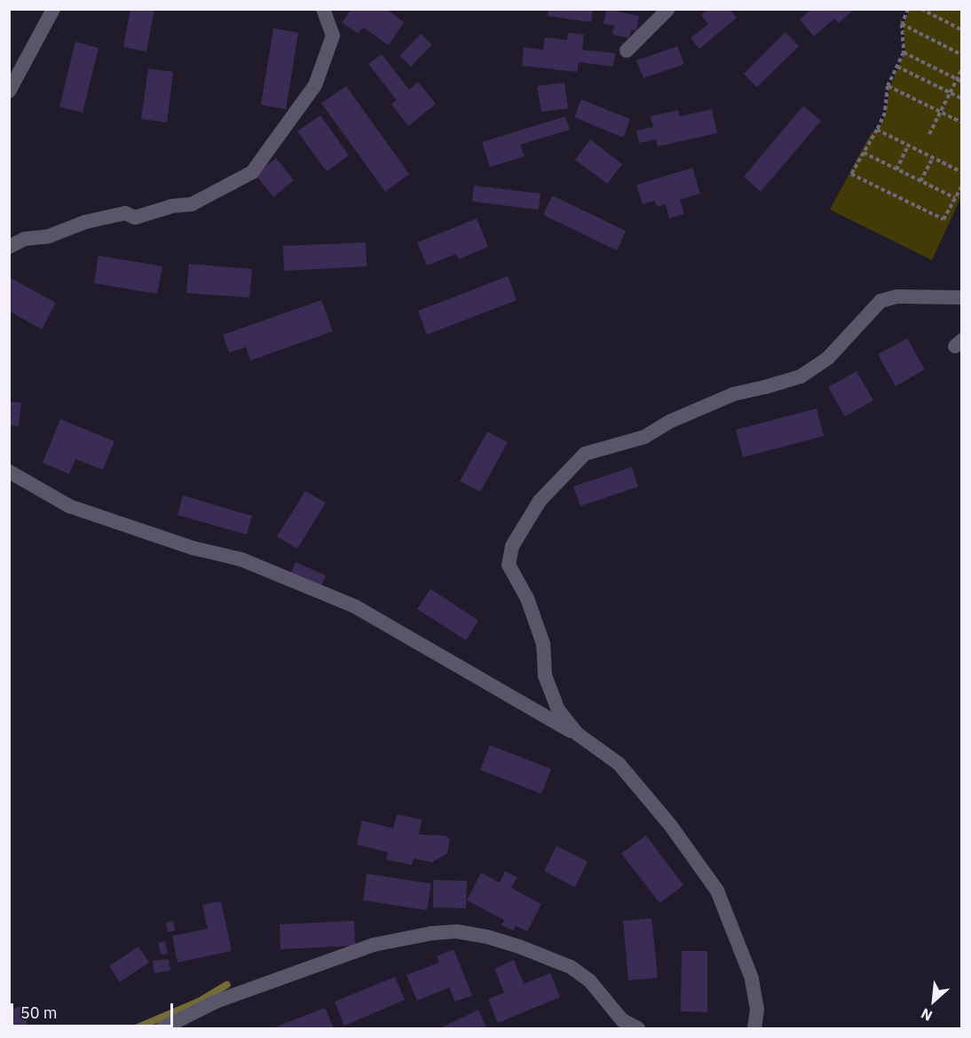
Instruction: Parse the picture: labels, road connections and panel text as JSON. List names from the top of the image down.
{
  "scale_bar": "50 m",
  "north": "bottom left"
}
